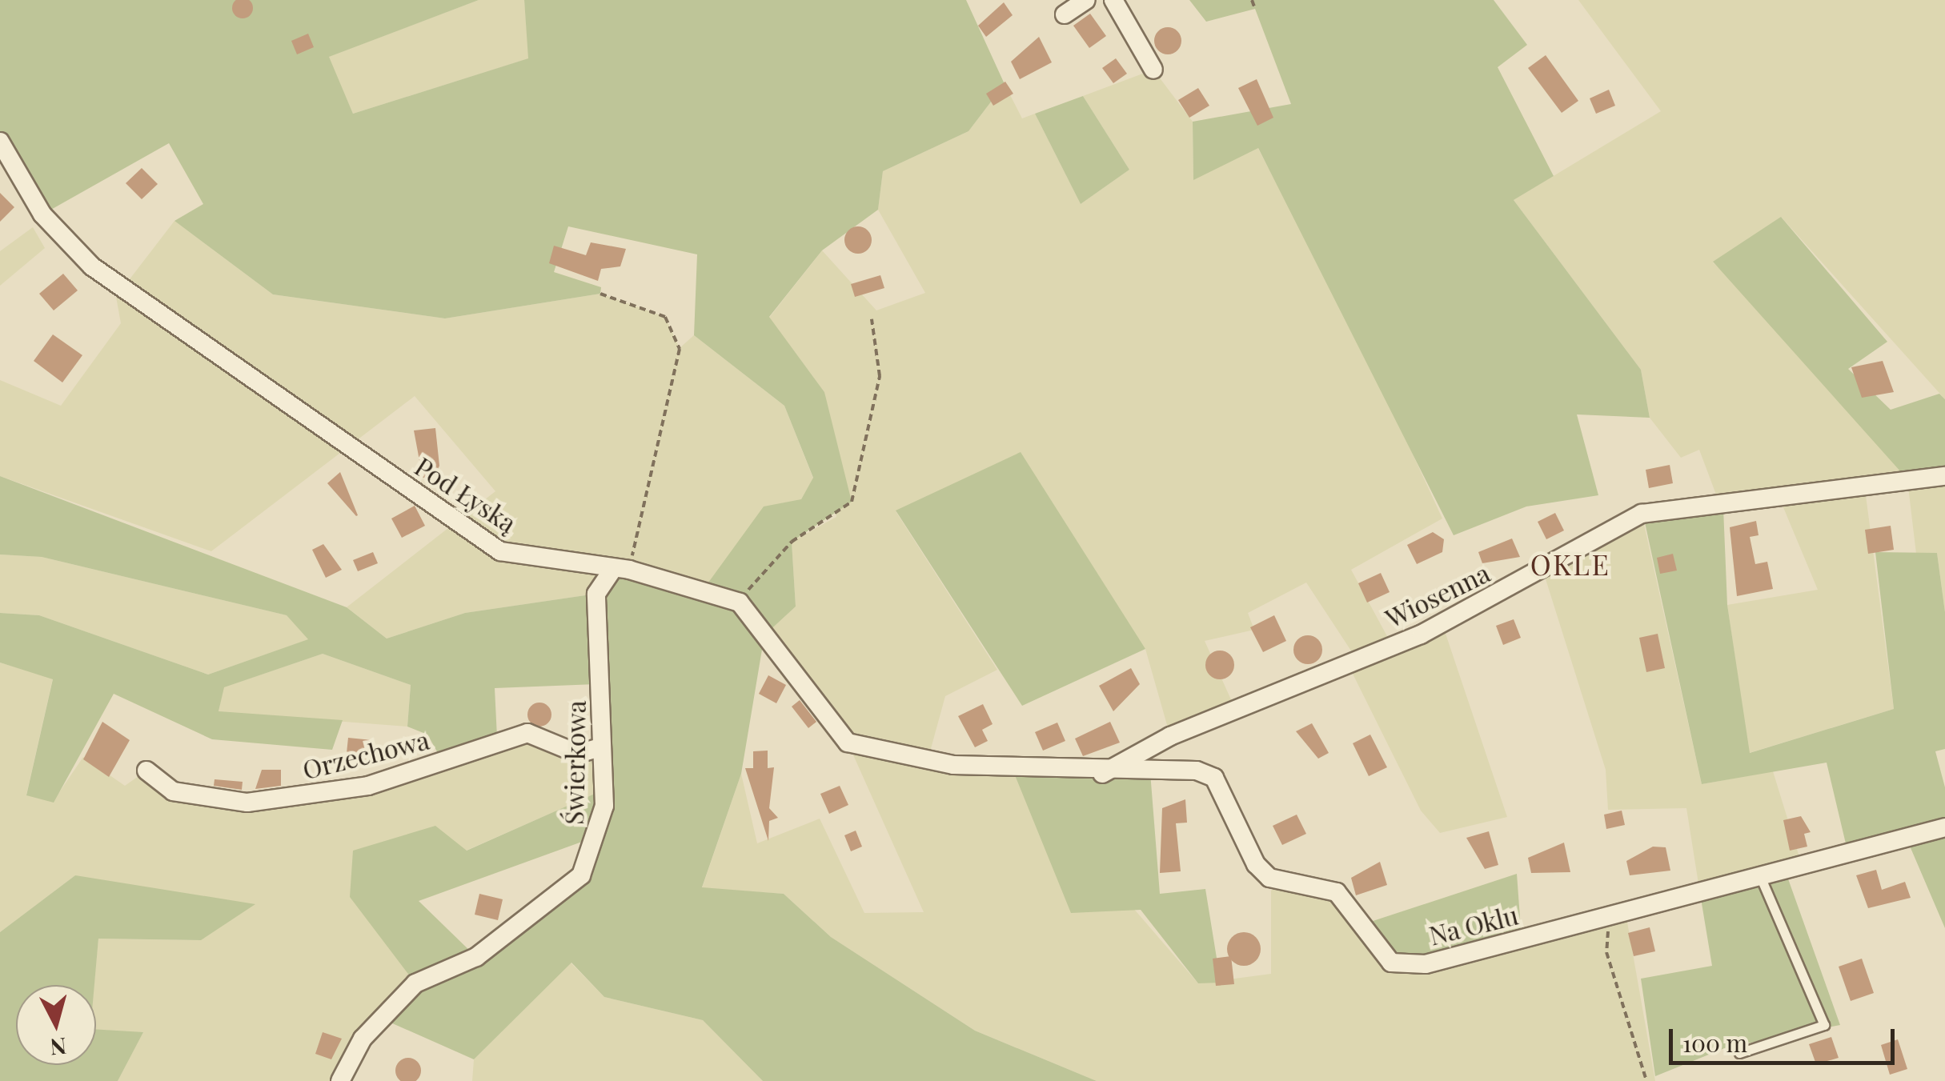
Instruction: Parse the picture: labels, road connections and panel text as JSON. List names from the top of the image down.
{
  "streets": {
    "street": [
      "Pod Łyską",
      "Wiosenna",
      "Orzechowa",
      "Świerkowa",
      "Na Oklu"
    ]
  },
  "crossings": [
    ["Pod Łyską", "Świerkowa"],
    ["Wiosenna", "Na Oklu"],
    ["Orzechowa", "Świerkowa"]
  ],
  "districts": ["OKLE"],
  "scale_bar": "100 m",
  "north": "bottom"
}
